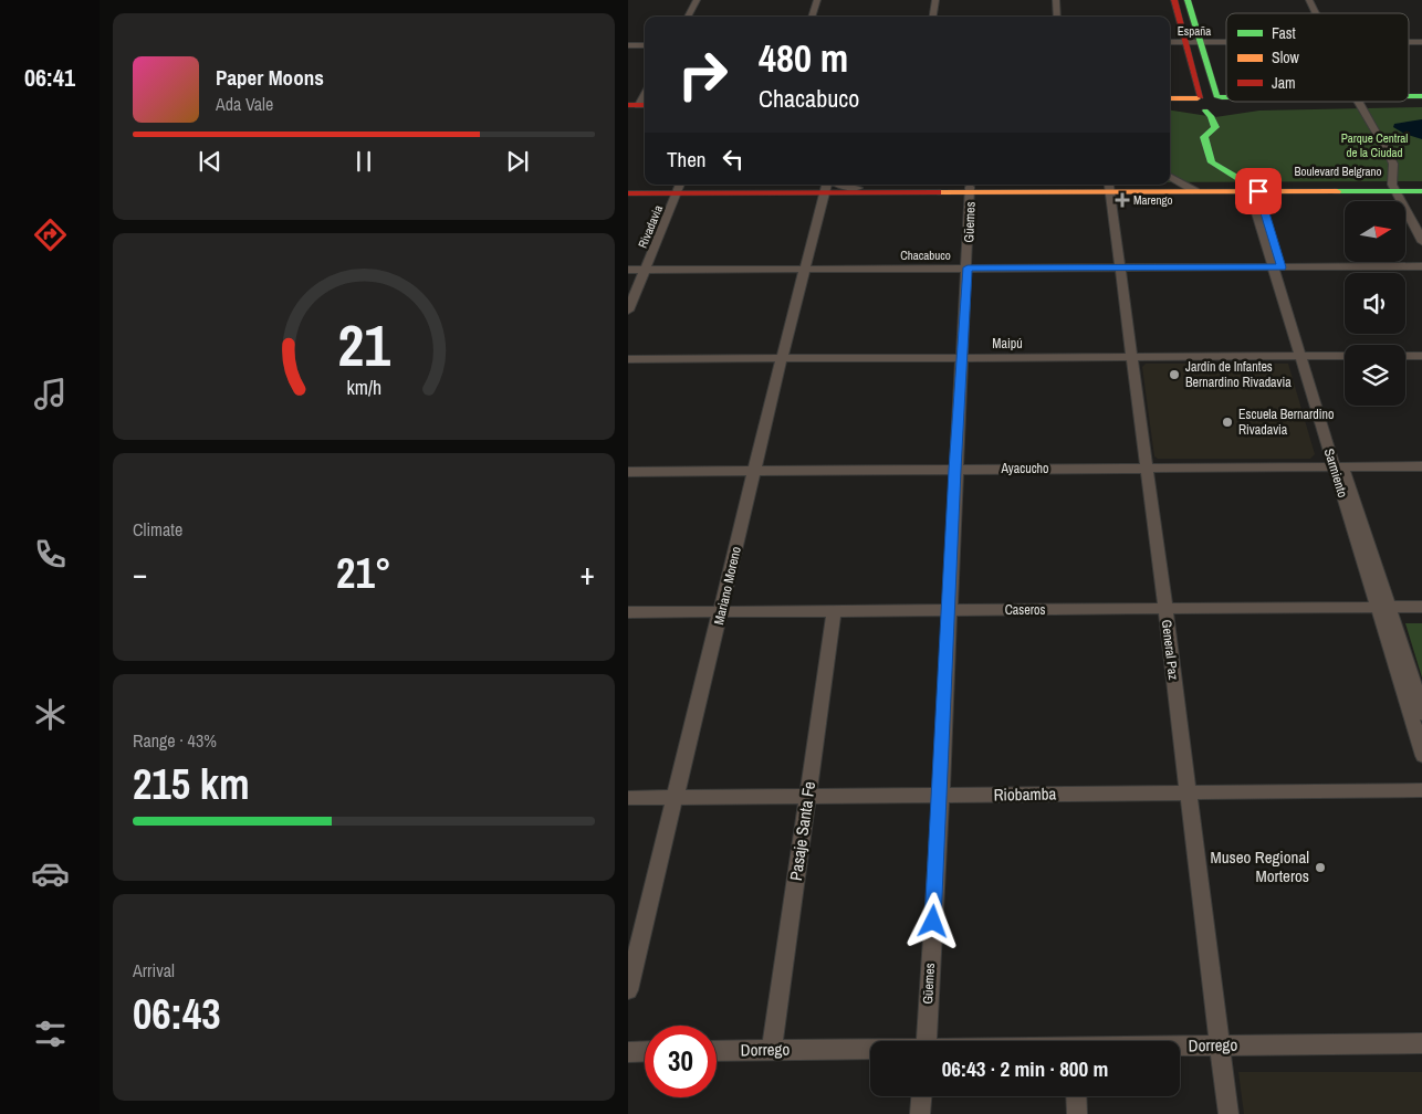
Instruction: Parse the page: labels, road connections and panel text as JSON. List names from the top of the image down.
{
  "streets": {
    "street": [
      "España",
      "Boulevard Belgrano",
      "Güemes",
      "Rivadavia",
      "Chacabuco",
      "Maipú",
      "Ayacucho",
      "Sarmiento",
      "Mariano Moreno",
      "Caseros",
      "General Paz",
      "Riobamba",
      "Pasaje Santa Fe",
      "Dorrego"
    ]
  },
  "crossings": [
    ["Boulevard Belgrano", "Güemes"],
    ["Boulevard Belgrano", "Rivadavia"],
    ["Boulevard Belgrano", "Sarmiento"],
    ["Boulevard Belgrano", "Mariano Moreno"],
    ["Boulevard Belgrano", "General Paz"],
    ["Güemes", "Chacabuco"],
    ["Güemes", "Maipú"],
    ["Güemes", "Ayacucho"],
    ["Güemes", "Caseros"],
    ["Güemes", "Riobamba"],
    ["Rivadavia", "Chacabuco"],
    ["Chacabuco", "Sarmiento"],
    ["Chacabuco", "Mariano Moreno"],
    ["Chacabuco", "General Paz"],
    ["Maipú", "Sarmiento"],
    ["Maipú", "Mariano Moreno"],
    ["Maipú", "General Paz"],
    ["Ayacucho", "Sarmiento"],
    ["Ayacucho", "Mariano Moreno"],
    ["Ayacucho", "General Paz"],
    ["Sarmiento", "Caseros"],
    ["Mariano Moreno", "Caseros"],
    ["Mariano Moreno", "Riobamba"],
    ["Caseros", "General Paz"],
    ["Caseros", "Pasaje Santa Fe"],
    ["General Paz", "Riobamba"],
    ["General Paz", "Dorrego"],
    ["Riobamba", "Pasaje Santa Fe"],
    ["Pasaje Santa Fe", "Dorrego"]
  ],
  "parks": ["Parque Central de la Ciudad"],
  "places": {
    "health": ["Marengo"],
    "other": ["Jardín de Infantes Bernardino Rivadavia", "Escuela Bernardino Rivadavia", "Museo Regional Morteros"]
  },
  "legend": ["Fast", "Slow", "Jam"],
  "north": "right",
  "page": {
    "tabs": "06:41",
    "turn": ["480 m", "Chacabuco"],
    "song": ["Paper Moons", "Ada Vale"],
    "then": "Then",
    "tile": [
      "Climate",
      ["Range · 43%", "215 km"],
      ["Arrival", "06:43"]
    ],
    "heat": ["−", "21°", "+"],
    "limit": "30",
    "trip": "06:43 · 2 min · 800 m",
    "gauge": ["21", "km/h"]
  }
}
